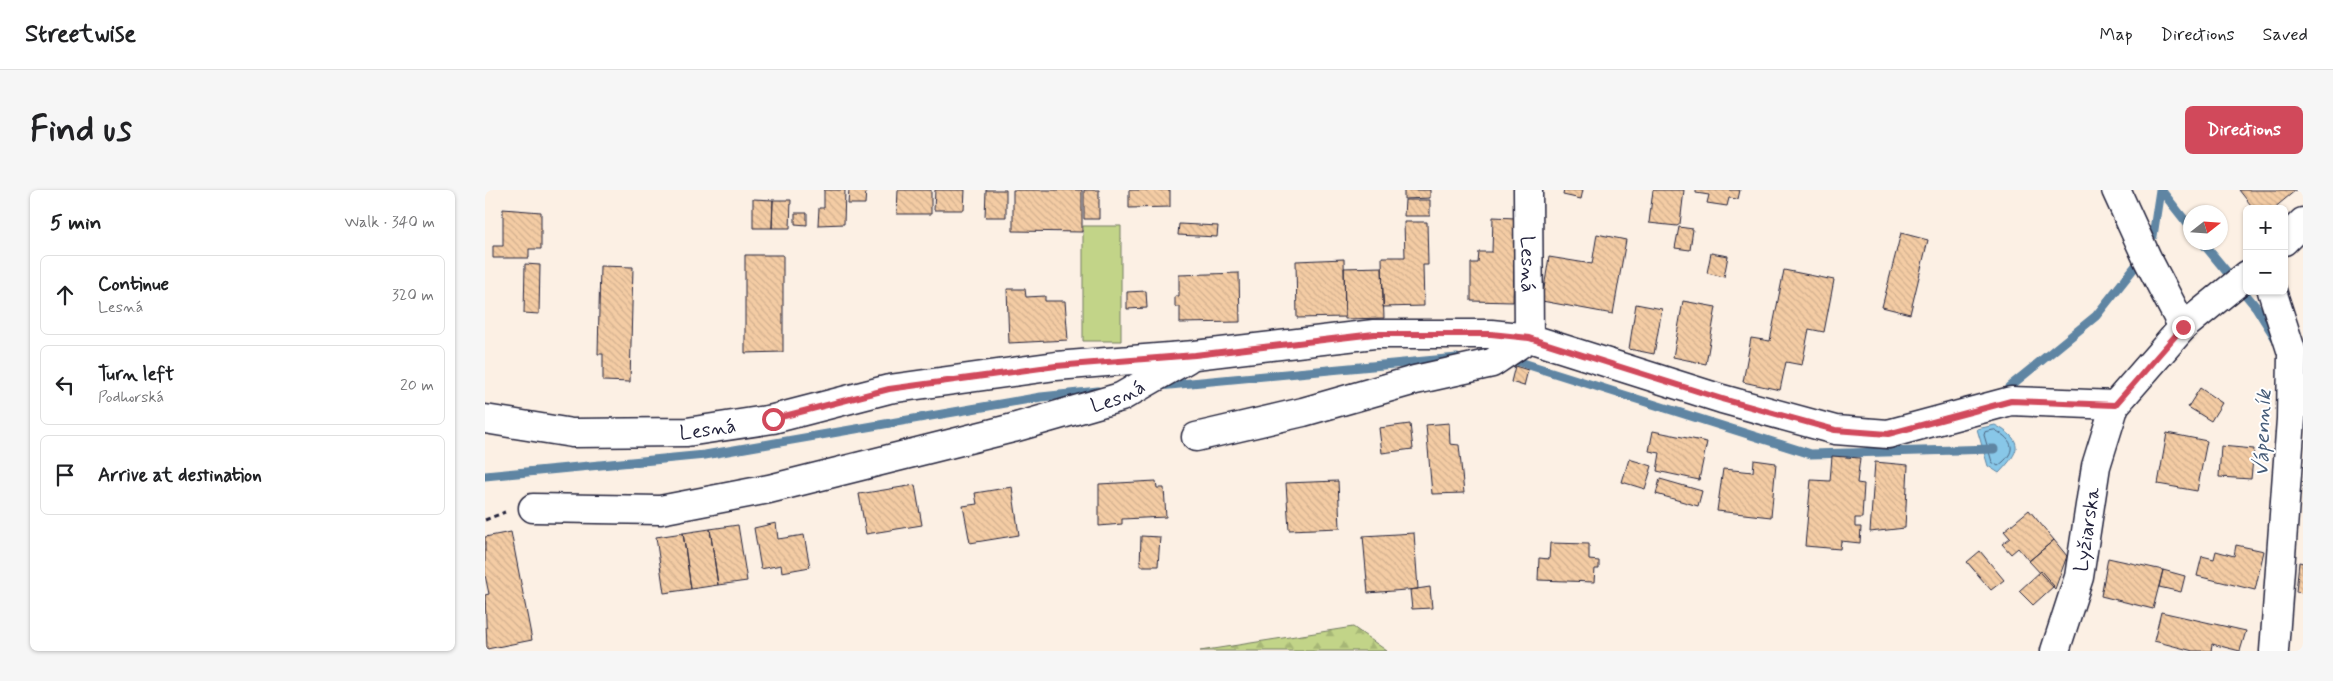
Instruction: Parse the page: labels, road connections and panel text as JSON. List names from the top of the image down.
{
  "streets": {
    "street": ["Lesná", "Lyžiarska"]
  },
  "crossings": [
    ["Lesná", "Lyžiarska"]
  ],
  "water": ["Vápenník"],
  "north": "right",
  "page": {
    "header": "Streetwise",
    "nav": ["Map", "Directions", "Saved"],
    "buttons": "Directions",
    "title": "Find us",
    "heading": ["5 min", "Walk · 340 m"],
    "map_buttons": ["+", "−"],
    "list": [
      ["Continue", "Lesná", "320 m"],
      ["Turn left", "Podhorská", "20 m"],
      "Arrive at destination"
    ]
  }
}
